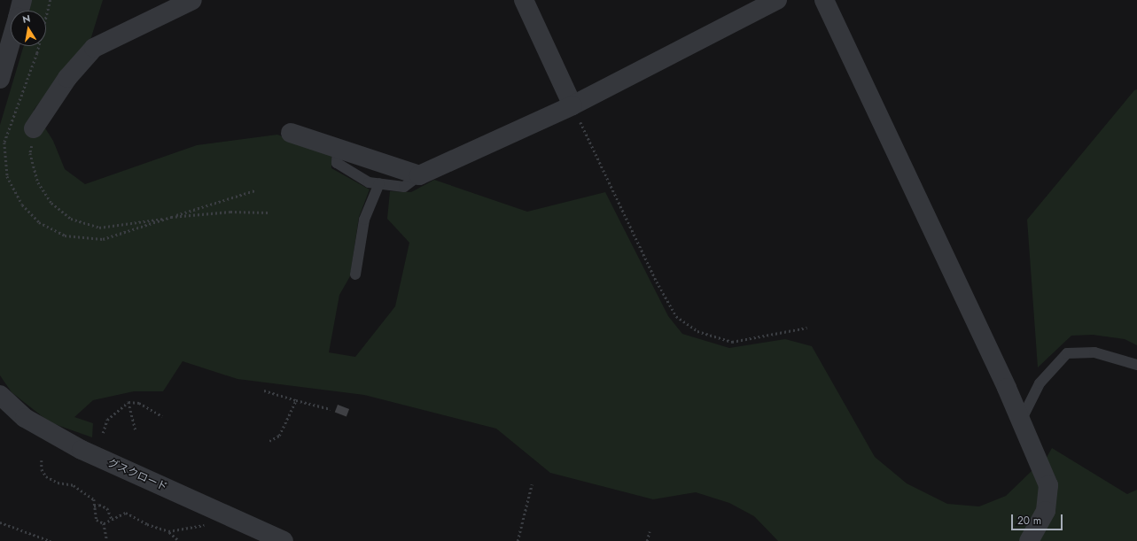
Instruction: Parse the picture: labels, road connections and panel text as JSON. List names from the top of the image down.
{
  "streets": {
    "street": ["グスクロード"]
  },
  "scale_bar": "20 m",
  "north": "top"
}
